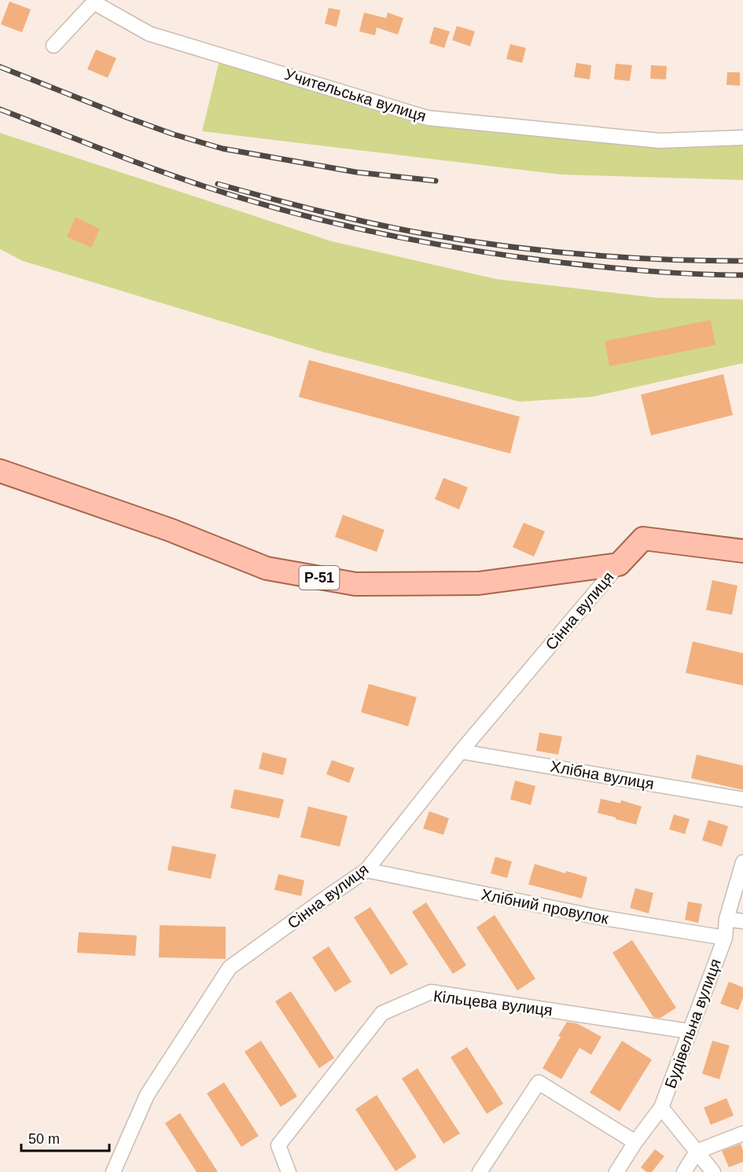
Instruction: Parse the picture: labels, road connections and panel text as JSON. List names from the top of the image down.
{
  "streets": {
    "main road": ["Р-51"],
    "street": [
      "Учительська вулиця",
      "Сінна вулиця",
      "Хлібна вулиця",
      "Хлібний провулок",
      "Кільцева вулиця",
      "Будівельна вулиця"
    ]
  },
  "crossings": [
    ["Р-51", "Сінна вулиця"],
    ["Сінна вулиця", "Хлібна вулиця"],
    ["Сінна вулиця", "Хлібний провулок"],
    ["Хлібний провулок", "Будівельна вулиця"],
    ["Кільцева вулиця", "Будівельна вулиця"]
  ],
  "scale_bar": "50 m"
}
